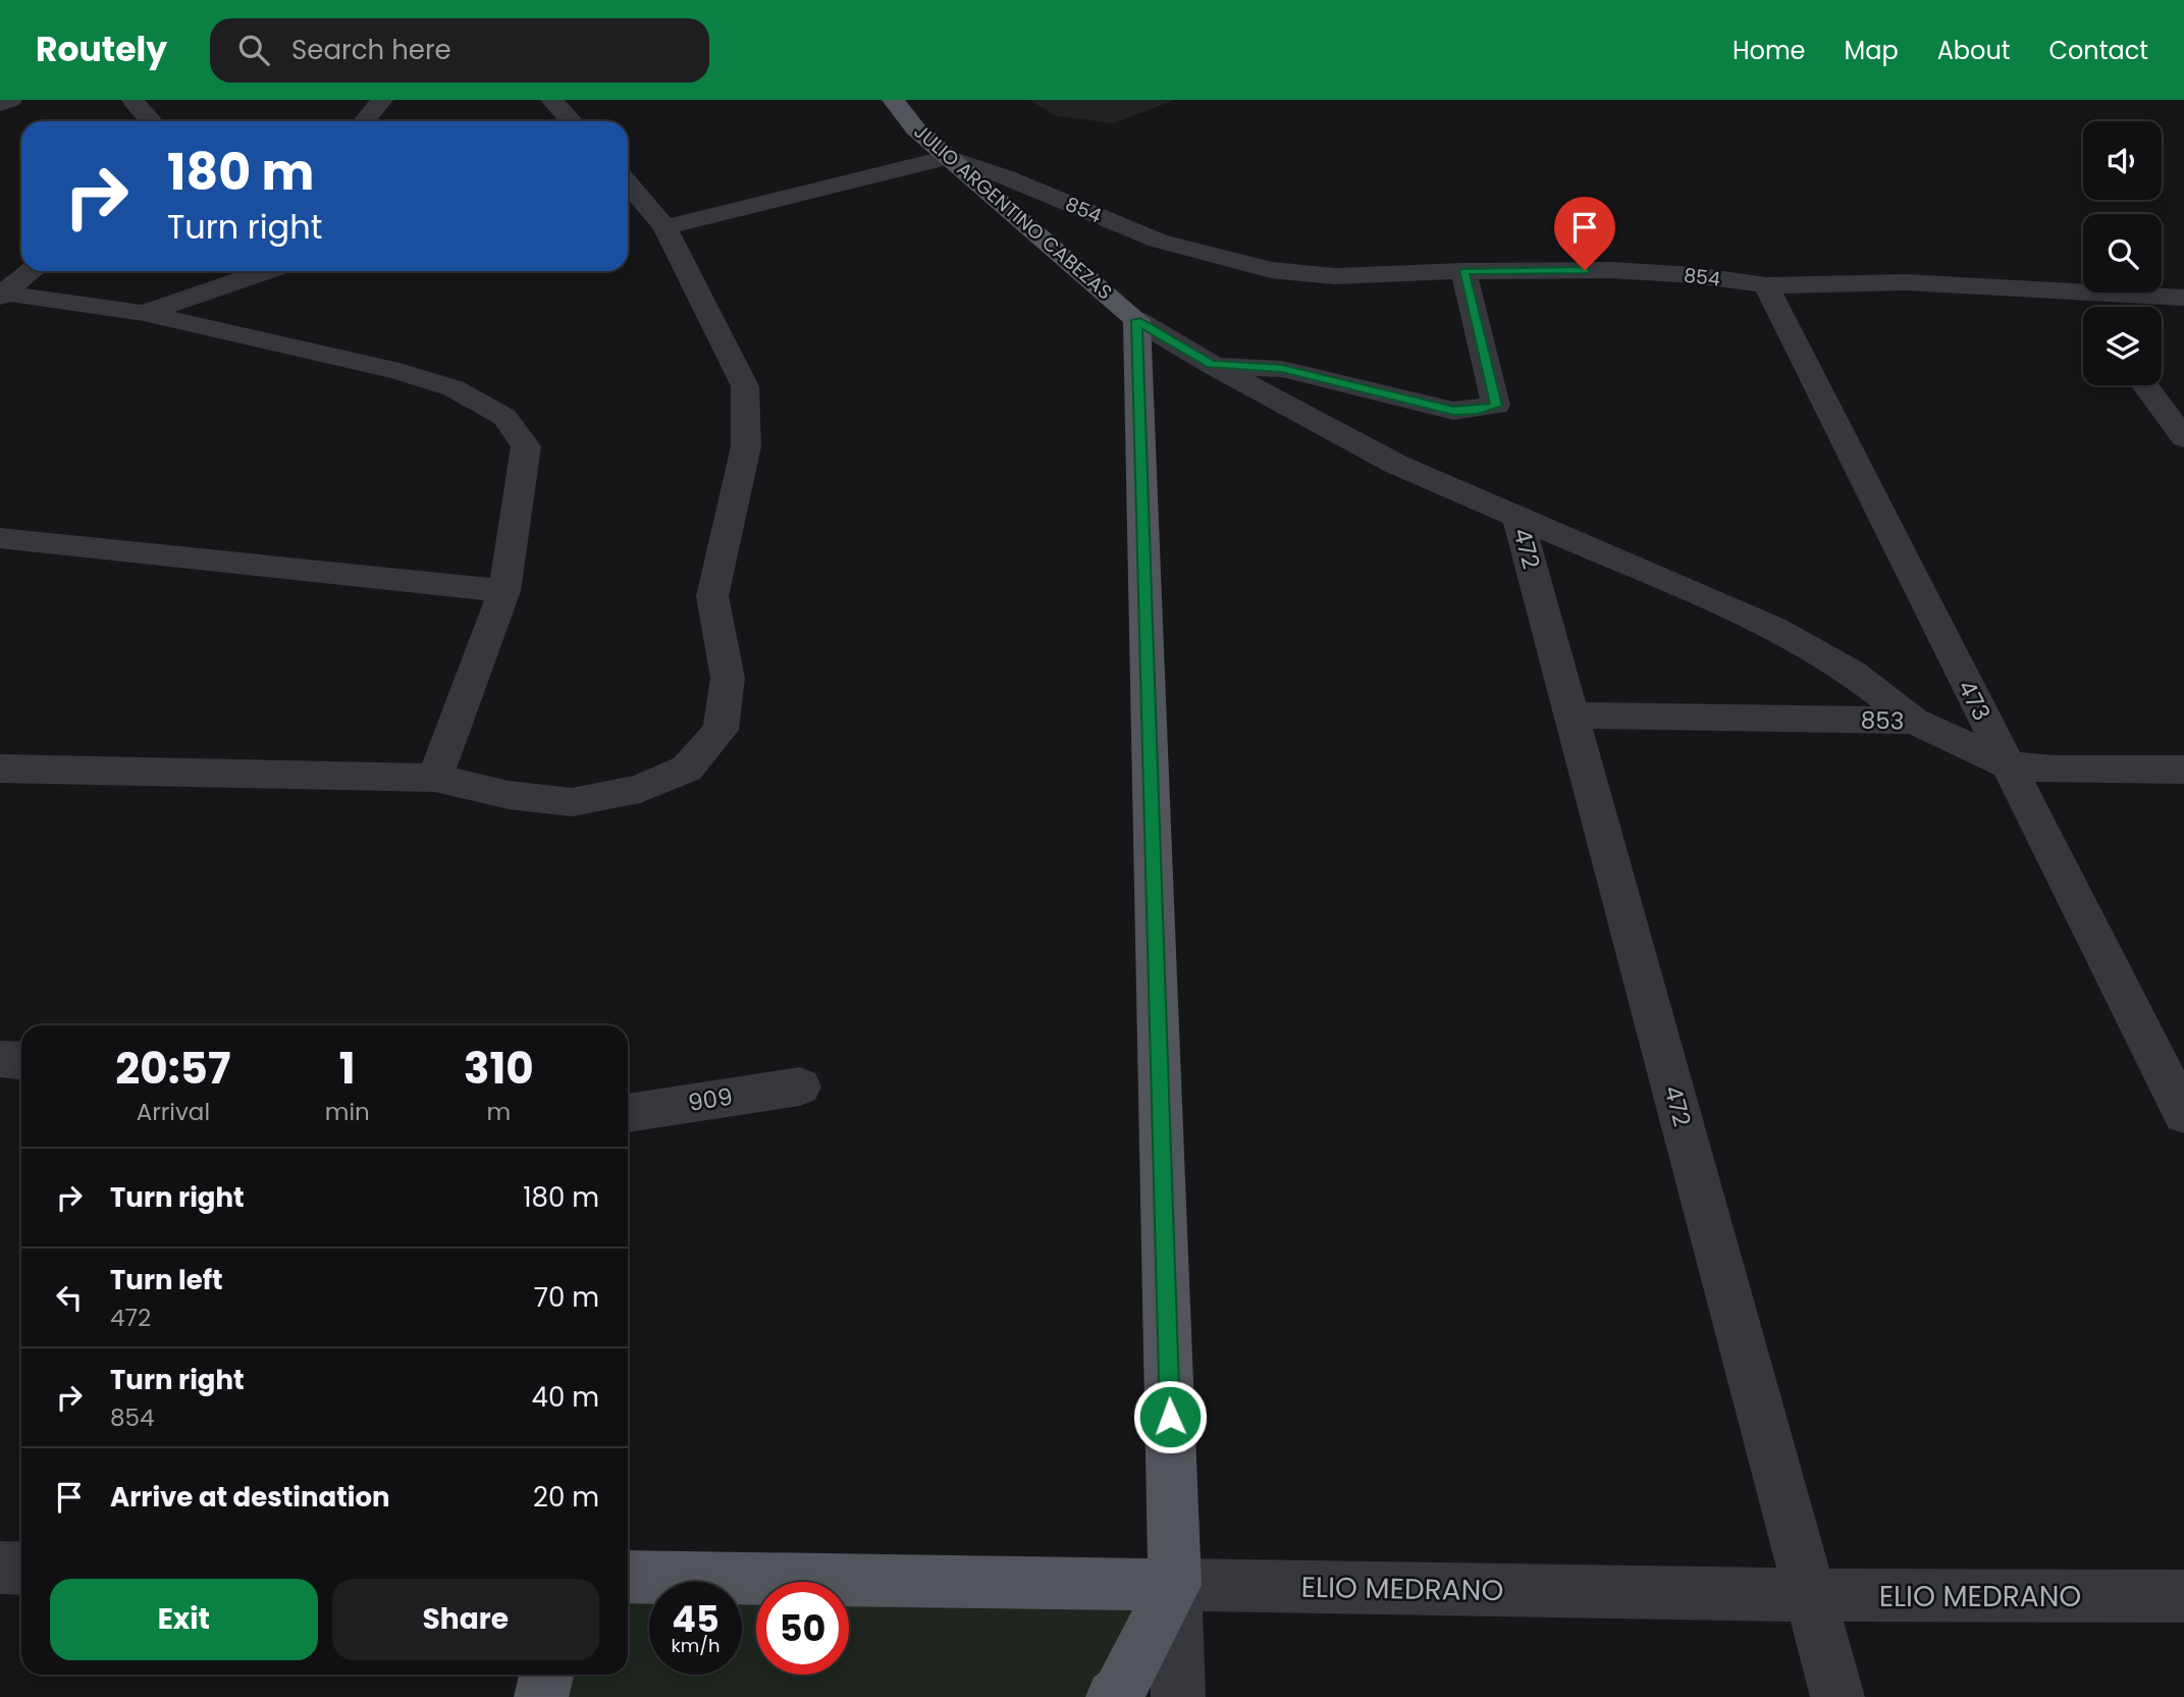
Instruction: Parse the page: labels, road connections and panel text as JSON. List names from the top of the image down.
{
  "streets": {
    "main road": ["JULIO ARGENTINO CABEZAS", "ELIO MEDRANO"],
    "street": [
      "854",
      "472",
      "473",
      "853",
      "909"
    ]
  },
  "crossings": [
    ["854", "JULIO ARGENTINO CABEZAS"],
    ["854", "473"],
    ["472", "853"],
    ["472", "ELIO MEDRANO"],
    ["473", "853"]
  ],
  "page": {
    "header": "Routely",
    "search": "Search here",
    "nav": [
      "Home",
      "Map",
      "About",
      "Contact"
    ],
    "turn": ["180 m", "Turn right"],
    "eta": [
      "20:57",
      "Arrival",
      "1",
      "min",
      "310",
      "m"
    ],
    "list": [
      {
        "name": "Turn right",
        "value": "180 m"
      },
      {
        "name": "Turn left",
        "note": "472",
        "value": "70 m"
      },
      {
        "name": "Turn right",
        "note": "854",
        "value": "40 m"
      },
      {
        "name": "Arrive at destination",
        "value": "20 m"
      }
    ],
    "buttons": ["Exit", "Share"],
    "speed": "45 km/h",
    "limit": "50"
  }
}
